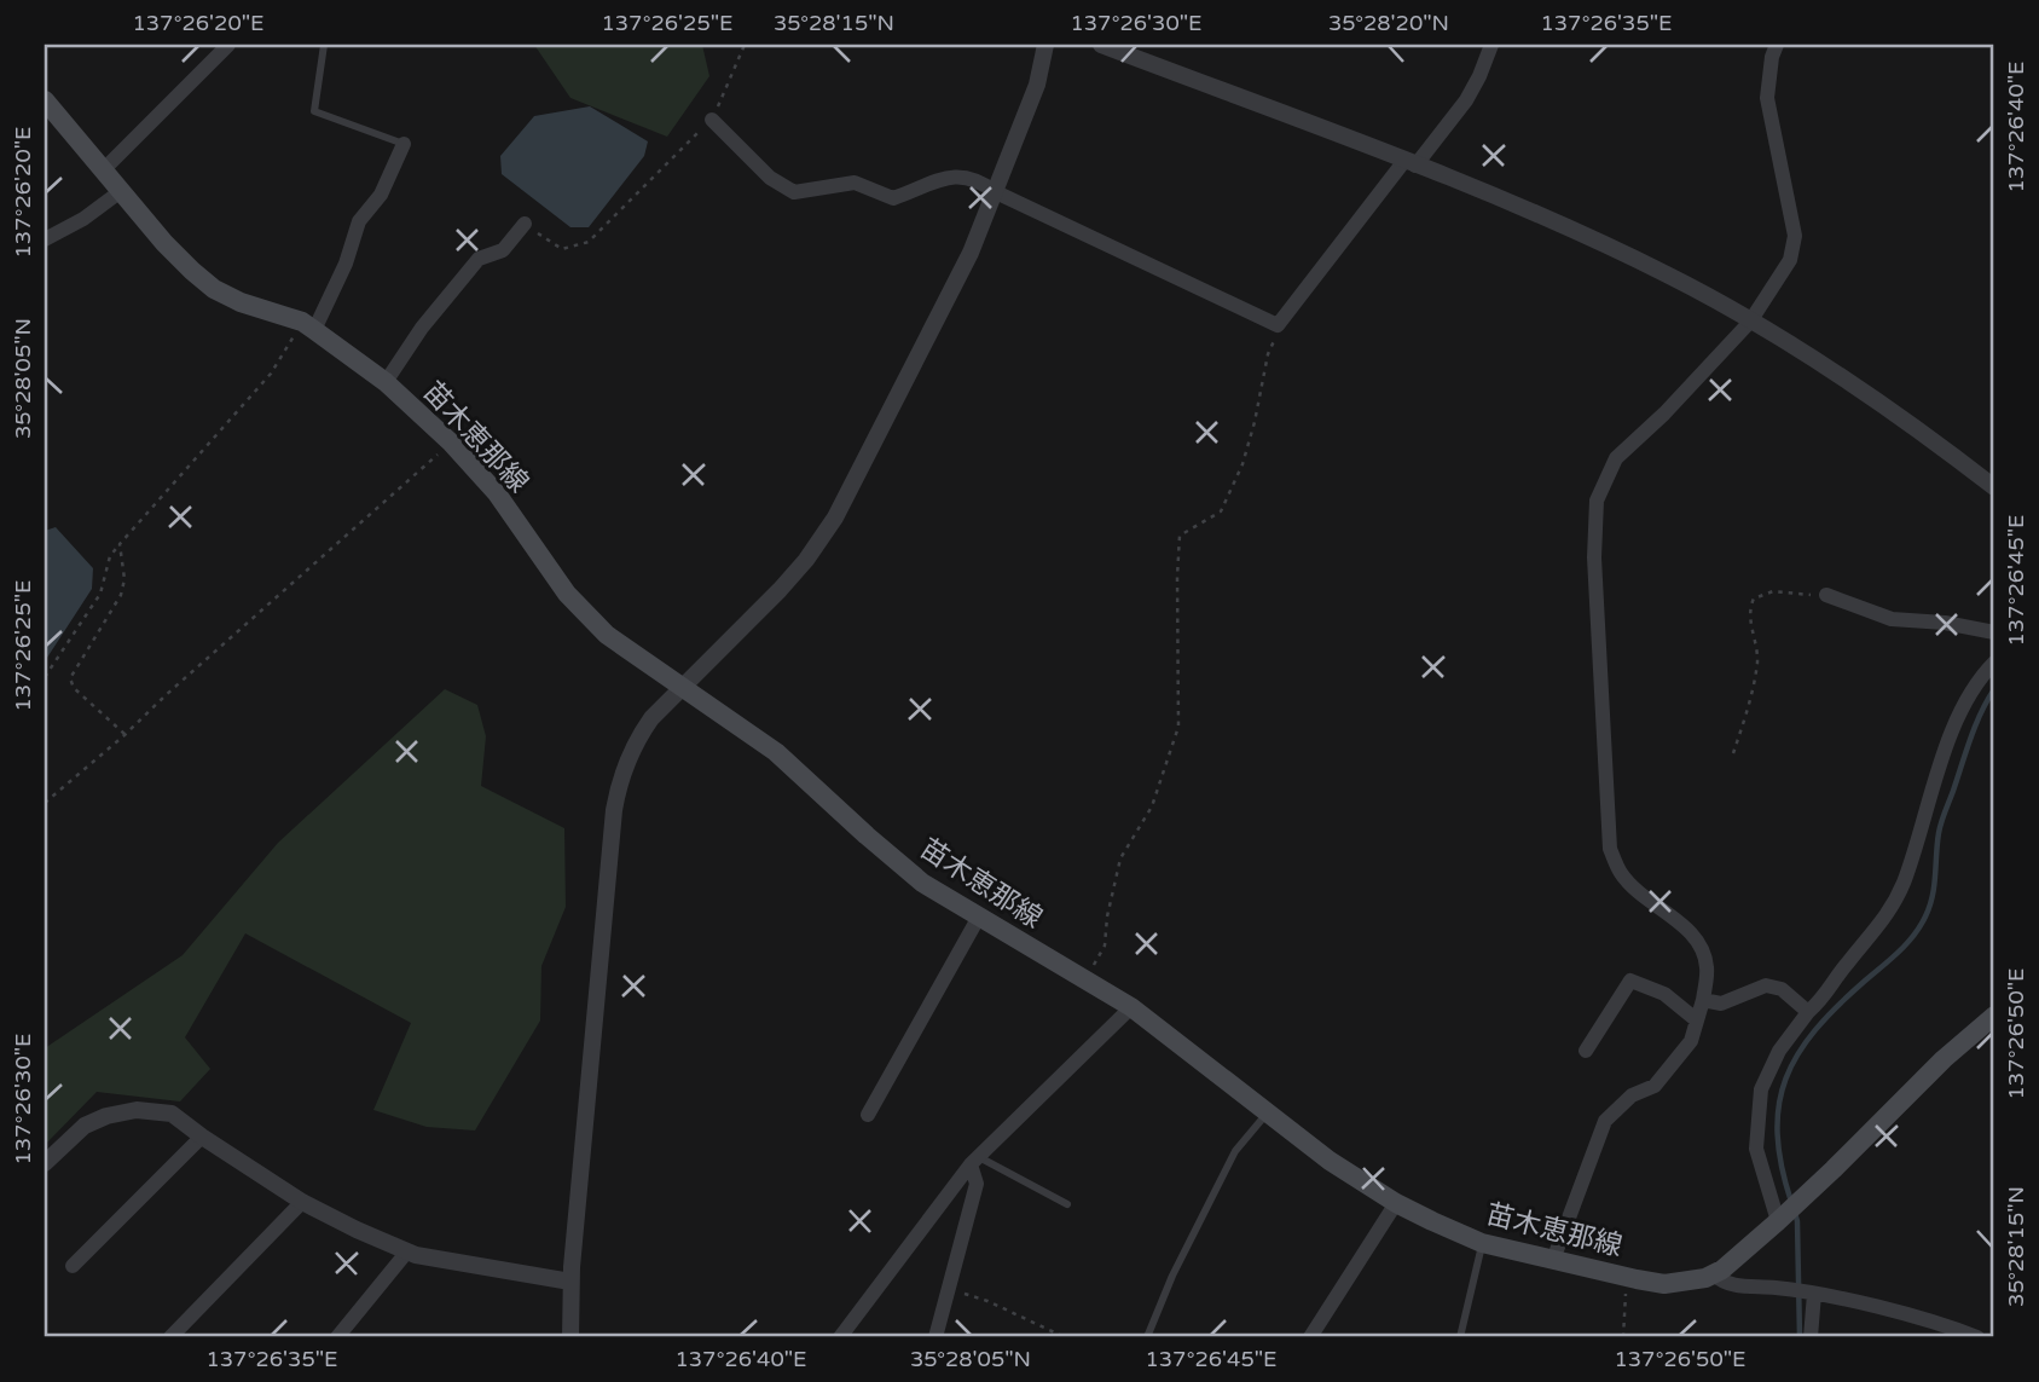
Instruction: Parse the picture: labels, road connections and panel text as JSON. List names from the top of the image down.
{
  "streets": {
    "main road": ["苗木恵那線"]
  },
  "coordinates": [
    "137°26'20\"E",
    "137°26'25\"E",
    "35°28'15\"N",
    "137°26'30\"E",
    "35°28'20\"N",
    "137°26'35\"E",
    "137°26'40\"E",
    "35°28'05\"N",
    "137°26'45\"E",
    "137°26'50\"E"
  ]
}
